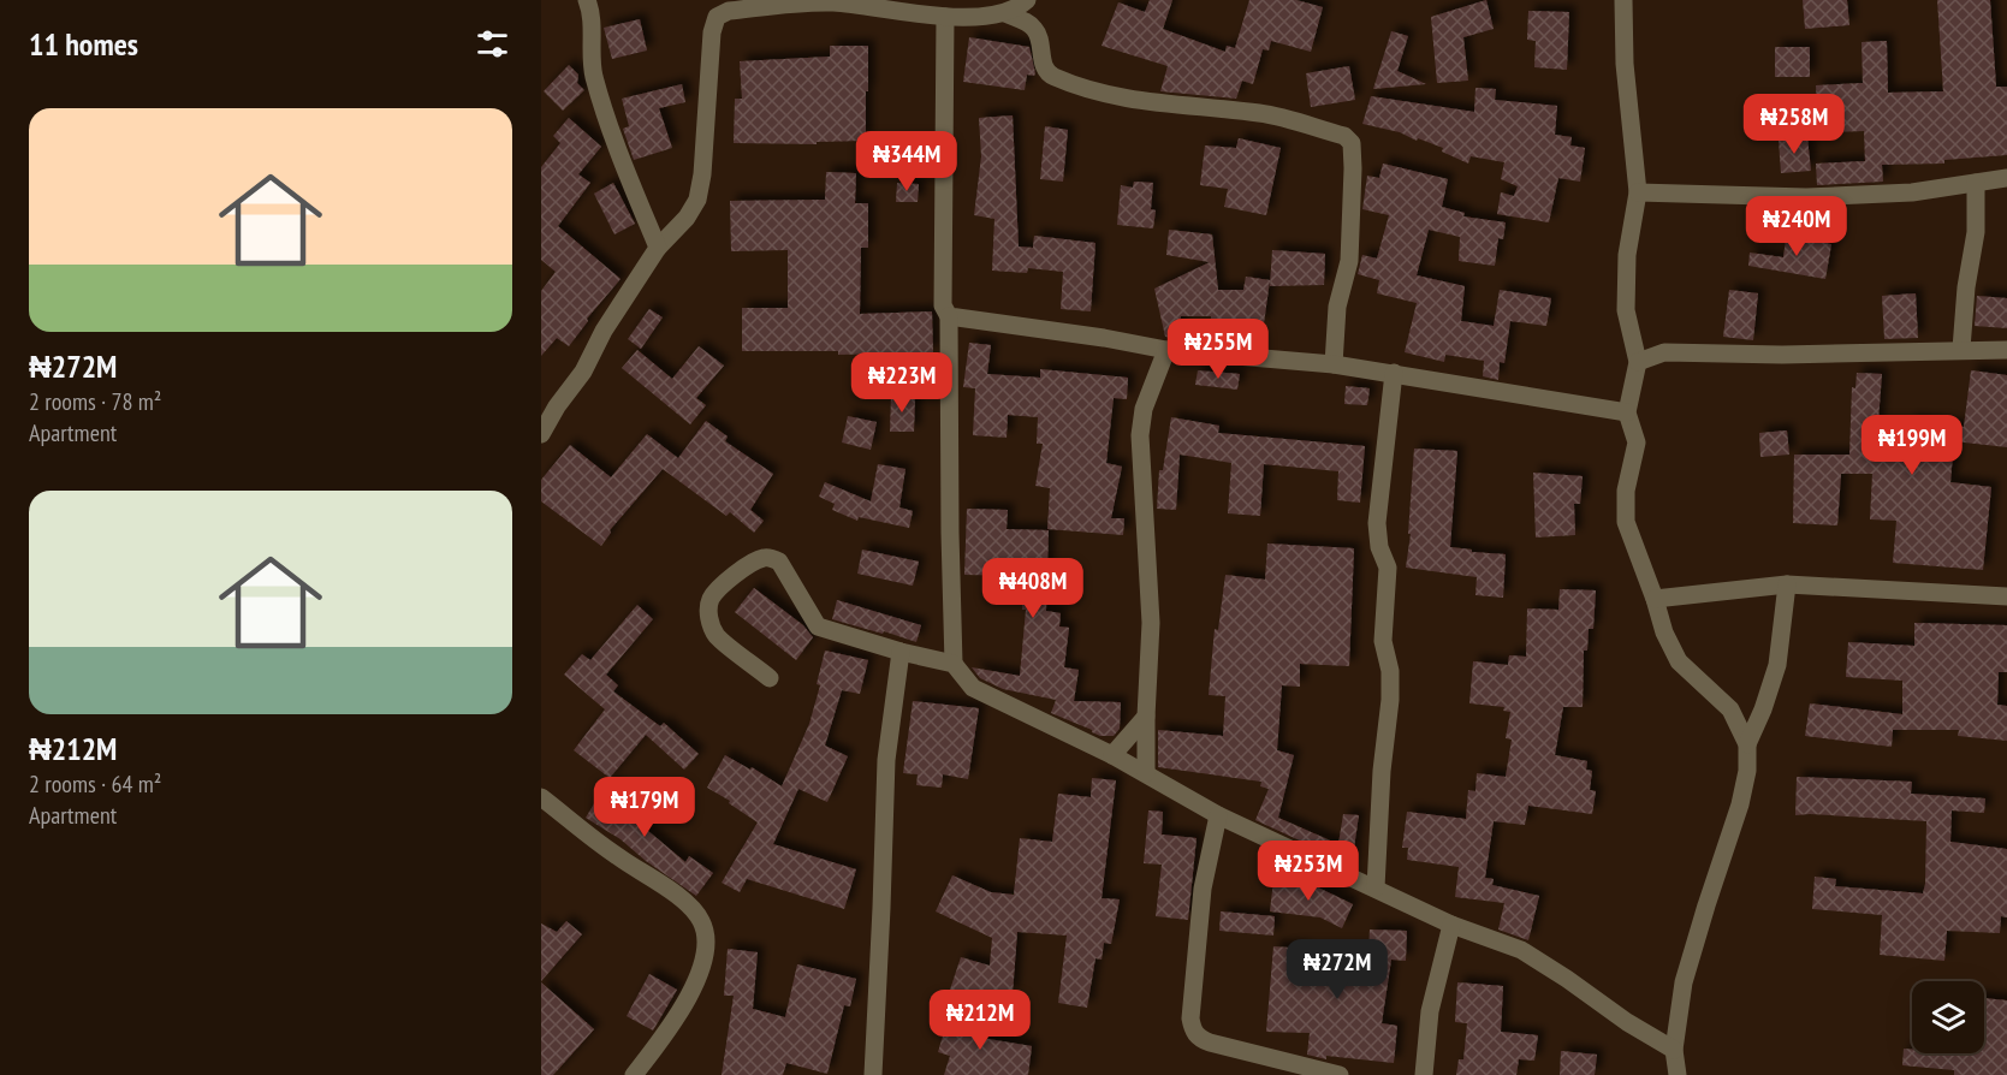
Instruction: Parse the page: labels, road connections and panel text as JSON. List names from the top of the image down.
{
  "page": {
    "heading": "11 homes",
    "list": [
      {
        "name": "₦272M",
        "note": "2 rooms · 78 m² · Apartment"
      },
      {
        "name": "₦212M",
        "note": "2 rooms · 64 m² · Apartment"
      }
    ],
    "price": [
      "₦258M",
      "₦344M",
      "₦240M",
      "₦255M",
      "₦223M",
      "₦199M",
      "₦408M",
      "₦179M",
      "₦253M",
      "₦272M",
      "₦212M"
    ]
  }
}
